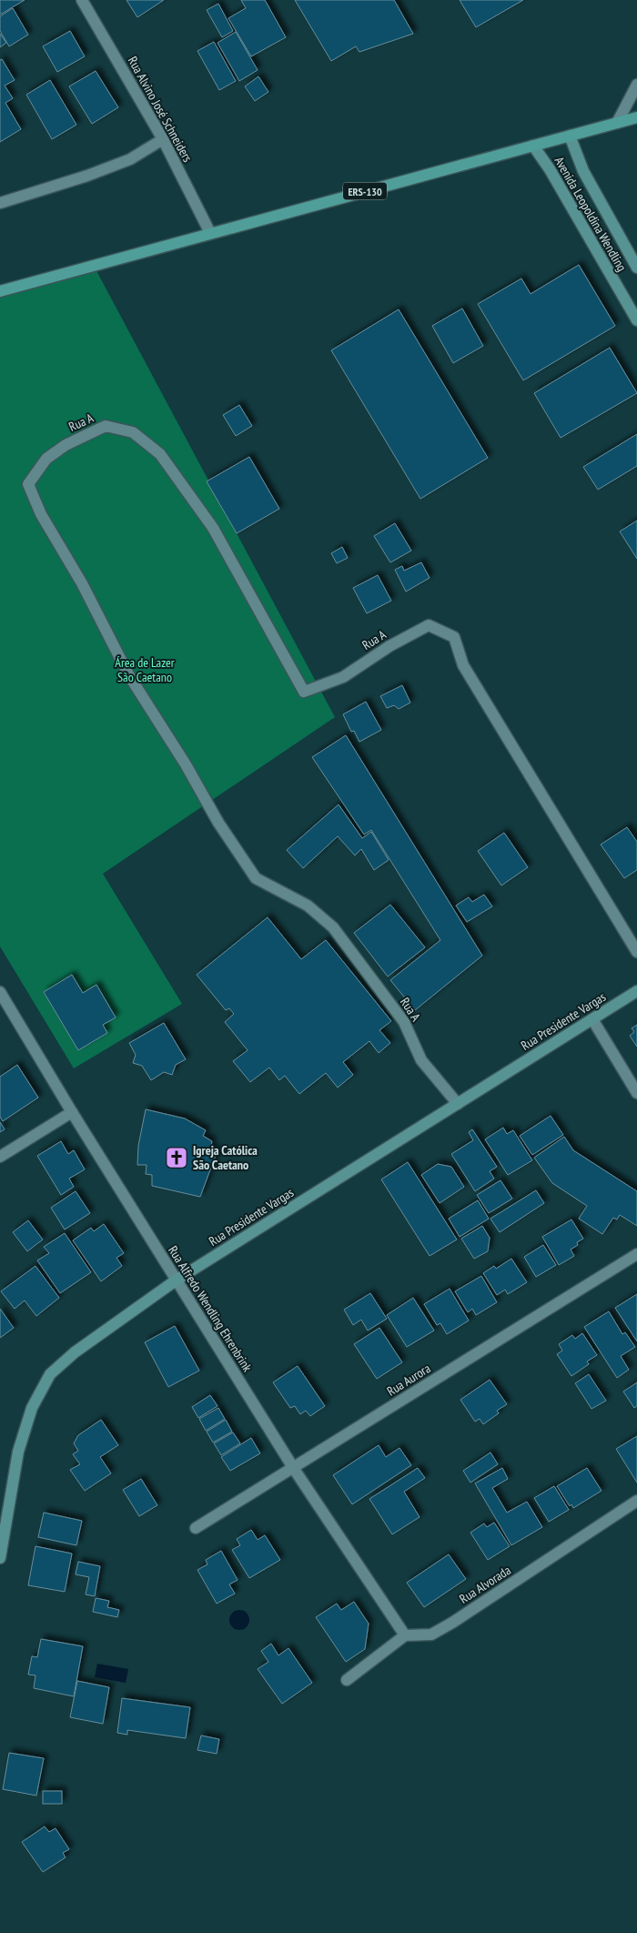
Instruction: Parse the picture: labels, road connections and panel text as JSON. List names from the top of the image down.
{
  "streets": {
    "main road": ["ERS-130", "Avenida Leopoldina Wendling", "Rua Presidente Vargas"],
    "street": [
      "Rua Alvino José Schneiders",
      "Rua A",
      "Rua Alfredo Wendling Ehrenbrink",
      "Rua Aurora",
      "Rua Alvorada"
    ]
  },
  "crossings": [
    ["Rua Alvino José Schneiders", "ERS-130"],
    ["ERS-130", "Avenida Leopoldina Wendling"],
    ["Rua A", "Rua Presidente Vargas"],
    ["Rua Presidente Vargas", "Rua Alfredo Wendling Ehrenbrink"],
    ["Rua Alfredo Wendling Ehrenbrink", "Rua Aurora"],
    ["Rua Alfredo Wendling Ehrenbrink", "Rua Alvorada"]
  ],
  "parks": ["Área de Lazer São Caetano"],
  "places": {
    "church": ["Igreja Católica São Caetano"]
  }
}
